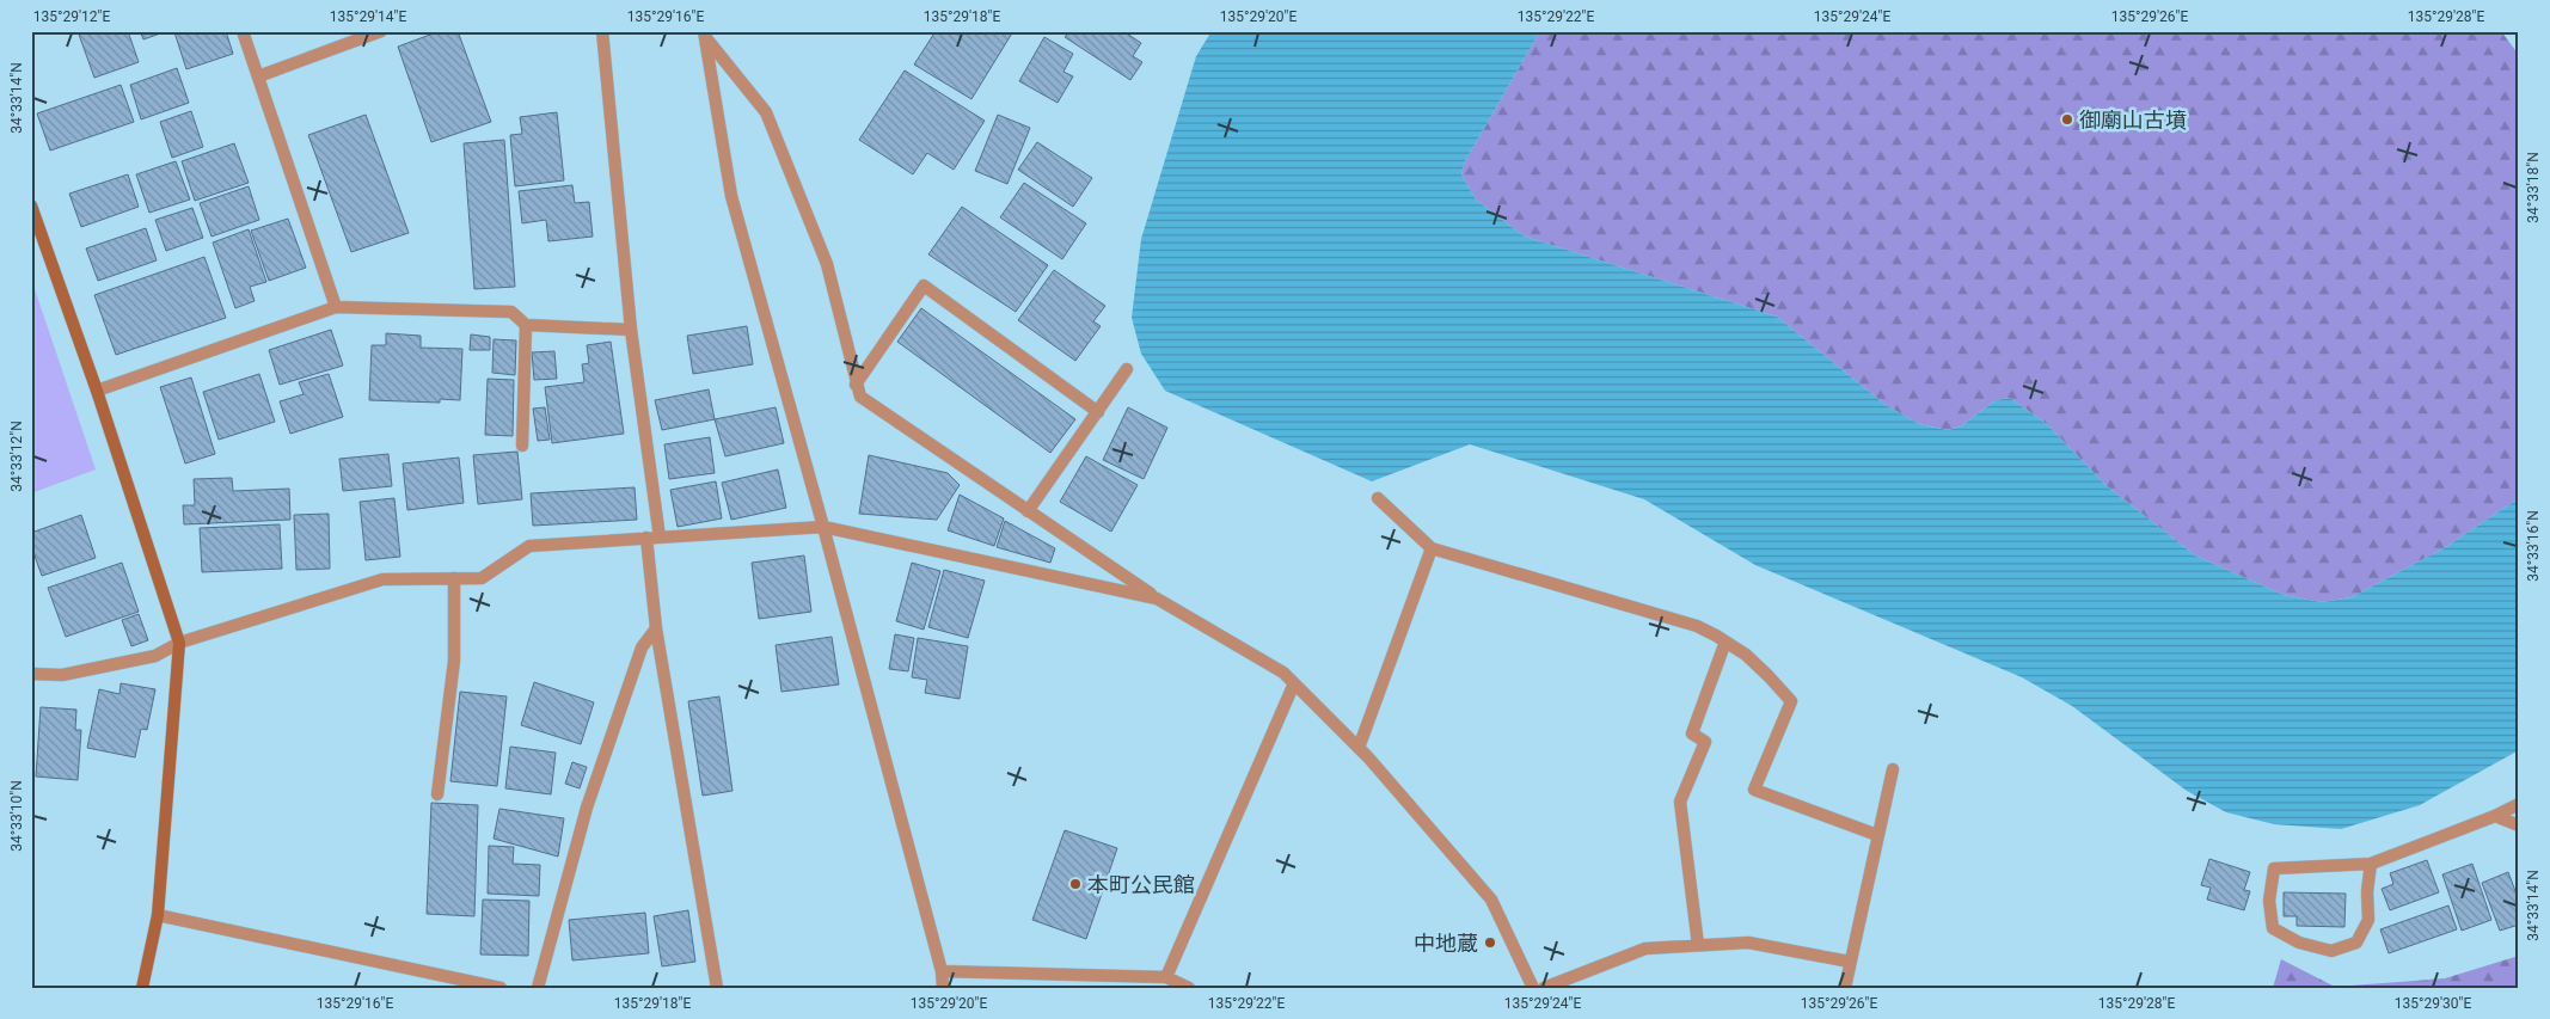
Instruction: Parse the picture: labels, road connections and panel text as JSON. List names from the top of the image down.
{
  "places": ["御廟山古墳", "本町公民館", "中地蔵"],
  "coordinates": [
    "135°29'12\"E",
    "135°29'14\"E",
    "135°29'16\"E",
    "135°29'18\"E",
    "135°29'20\"E",
    "135°29'22\"E",
    "135°29'24\"E",
    "135°29'26\"E",
    "135°29'28\"E",
    "34°33'14\"N",
    "34°33'18\"N",
    "34°33'12\"N",
    "34°33'16\"N",
    "34°33'10\"N",
    "135°29'30\"E"
  ]
}
